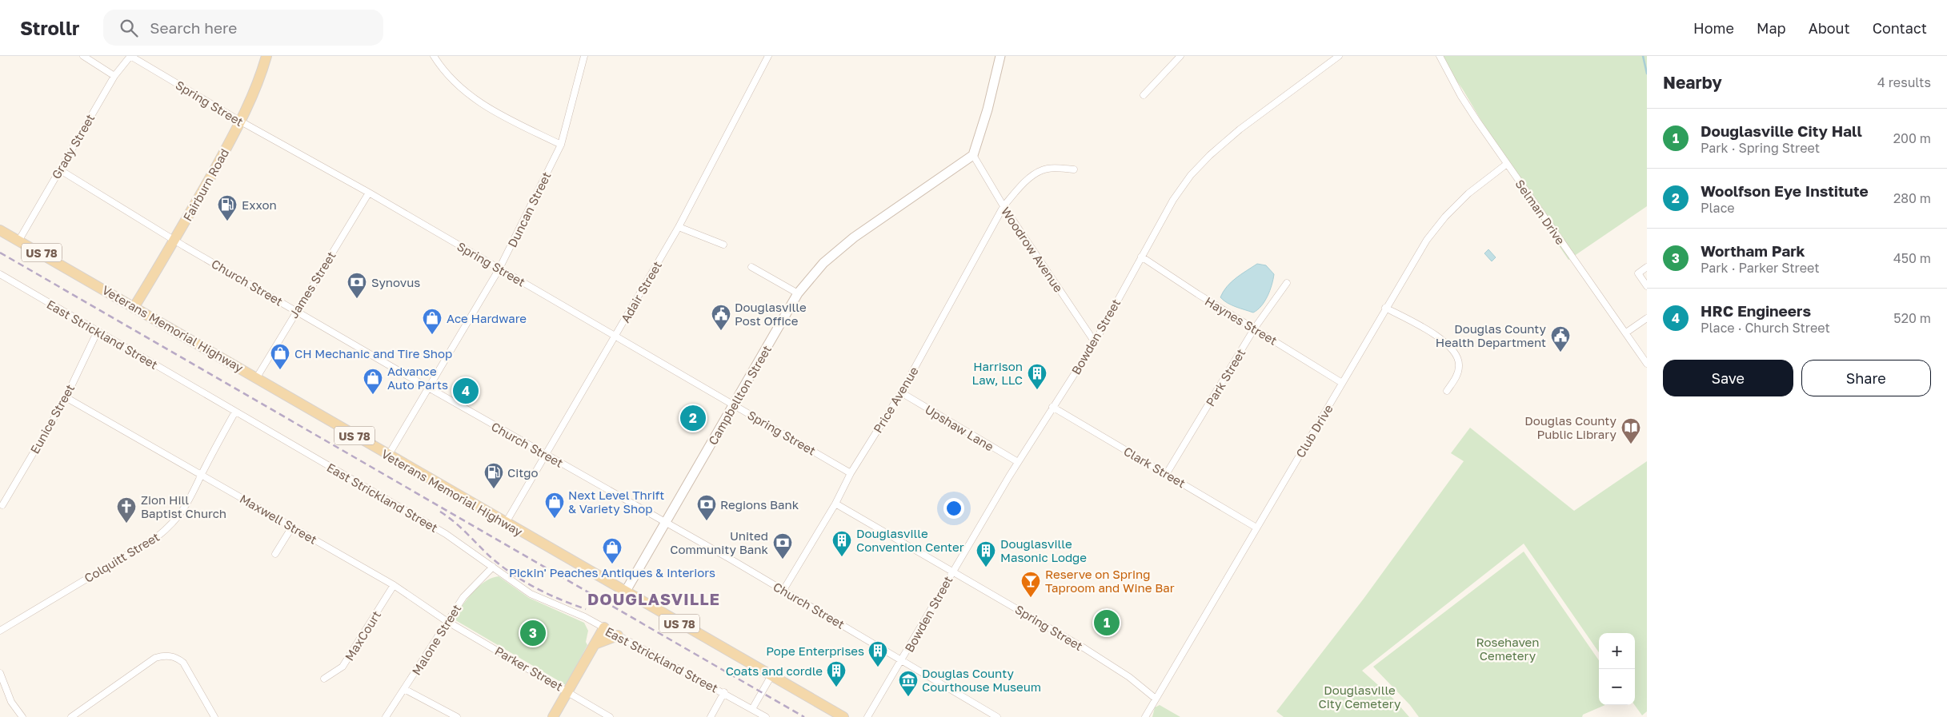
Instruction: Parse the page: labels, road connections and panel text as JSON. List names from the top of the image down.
{
  "streets": {
    "main road": [
      "Fairburn Road",
      "US 78",
      "Veterans Memorial Highway",
      "Campbellton Street"
    ],
    "street": [
      "Spring Street",
      "Grady Street",
      "Duncan Street",
      "Selman Drive",
      "Woodrow Avenue",
      "Church Street",
      "James Street",
      "Adair Street",
      "Haynes Street",
      "East Strickland Street",
      "Bowden Street",
      "Park Street",
      "Price Avenue",
      "Eunice Street",
      "Upshaw Lane",
      "Club Drive",
      "Clark Street",
      "Maxwell Street",
      "Colquitt Street",
      "MaxCourt",
      "Malone Street",
      "Parker Street"
    ]
  },
  "crossings": [
    ["Spring Street", "Grady Street"],
    ["Spring Street", "Fairburn Road"],
    ["Spring Street", "Duncan Street"],
    ["Spring Street", "James Street"],
    ["Spring Street", "Adair Street"],
    ["Spring Street", "Bowden Street"],
    ["Spring Street", "Campbellton Street"],
    ["Spring Street", "Price Avenue"],
    ["Spring Street", "Club Drive"],
    ["Grady Street", "Church Street"],
    ["Grady Street", "Veterans Memorial Highway"],
    ["Fairburn Road", "Church Street"],
    ["Fairburn Road", "Veterans Memorial Highway"],
    ["Duncan Street", "Church Street"],
    ["Duncan Street", "Veterans Memorial Highway"],
    ["Selman Drive", "Club Drive"],
    ["Woodrow Avenue", "Bowden Street"],
    ["Woodrow Avenue", "Campbellton Street"],
    ["Woodrow Avenue", "Price Avenue"],
    ["Church Street", "James Street"],
    ["Church Street", "Adair Street"],
    ["Church Street", "Bowden Street"],
    ["Church Street", "Campbellton Street"],
    ["Church Street", "Price Avenue"],
    ["James Street", "Veterans Memorial Highway"],
    ["Adair Street", "Veterans Memorial Highway"],
    ["Haynes Street", "Bowden Street"],
    ["Haynes Street", "Park Street"],
    ["Haynes Street", "Club Drive"],
    ["Veterans Memorial Highway", "Campbellton Street"],
    ["East Strickland Street", "Eunice Street"],
    ["East Strickland Street", "Colquitt Street"],
    ["East Strickland Street", "Malone Street"],
    ["Bowden Street", "Upshaw Lane"],
    ["Bowden Street", "Clark Street"],
    ["Park Street", "Clark Street"],
    ["Price Avenue", "Upshaw Lane"],
    ["Eunice Street", "Maxwell Street"],
    ["Club Drive", "Clark Street"],
    ["Maxwell Street", "Colquitt Street"],
    ["Maxwell Street", "MaxCourt"],
    ["Maxwell Street", "Malone Street"],
    ["Maxwell Street", "Parker Street"],
    ["Malone Street", "Parker Street"]
  ],
  "districts": ["DOUGLASVILLE"],
  "parks": ["Rosehaven Cemetery", "Douglasville City Cemetery"],
  "places": {
    "fuel station": ["Exxon", "Citgo"],
    "bank": ["Synovus", "Regions Bank", "United Community Bank"],
    "public building": ["Douglasville Post Office", "Douglas County Health Department"],
    "shop": [
      "Ace Hardware",
      "CH Mechanic and Tire Shop",
      "Advance Auto Parts",
      "Next Level Thrift & Variety Shop",
      "Pickin' Peaches Antiques & Interiors"
    ],
    "building": [
      "Harrison Law, LLC",
      "Douglasville Convention Center",
      "Douglasville Masonic Lodge",
      "Pope Enterprises",
      "Coats and cordle"
    ],
    "library": ["Douglas County Public Library"],
    "church": ["Zion Hill Baptist Church"],
    "bar": ["Reserve on Spring Taproom and Wine Bar"],
    "museum": ["Douglas County Courthouse Museum"]
  },
  "page": {
    "header": "Strollr",
    "search": "Search here",
    "nav": [
      "Home",
      "Map",
      "About",
      "Contact"
    ],
    "heading": ["Nearby", "4 results"],
    "list": [
      {
        "mark": "1",
        "name": "Douglasville City Hall",
        "note": "Park · Spring Street",
        "value": "200 m"
      },
      {
        "mark": "2",
        "name": "Woolfson Eye Institute",
        "note": "Place",
        "value": "280 m"
      },
      {
        "mark": "3",
        "name": "Wortham Park",
        "note": "Park · Parker Street",
        "value": "450 m"
      },
      {
        "mark": "4",
        "name": "HRC Engineers",
        "note": "Place · Church Street",
        "value": "520 m"
      }
    ],
    "buttons": ["Save", "Share"],
    "pins": [
      "4",
      "2",
      "1",
      "3"
    ],
    "map_buttons": ["+", "−"]
  }
}
